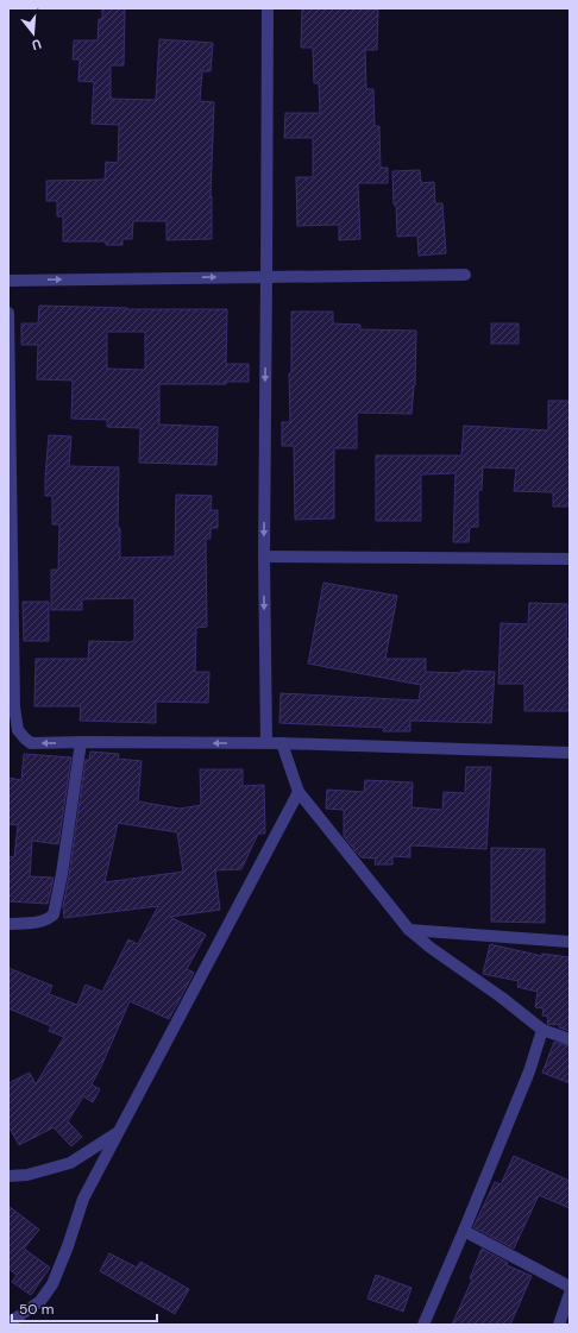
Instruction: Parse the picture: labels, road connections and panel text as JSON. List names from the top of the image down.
{
  "scale_bar": "50 m",
  "north": "bottom"
}
